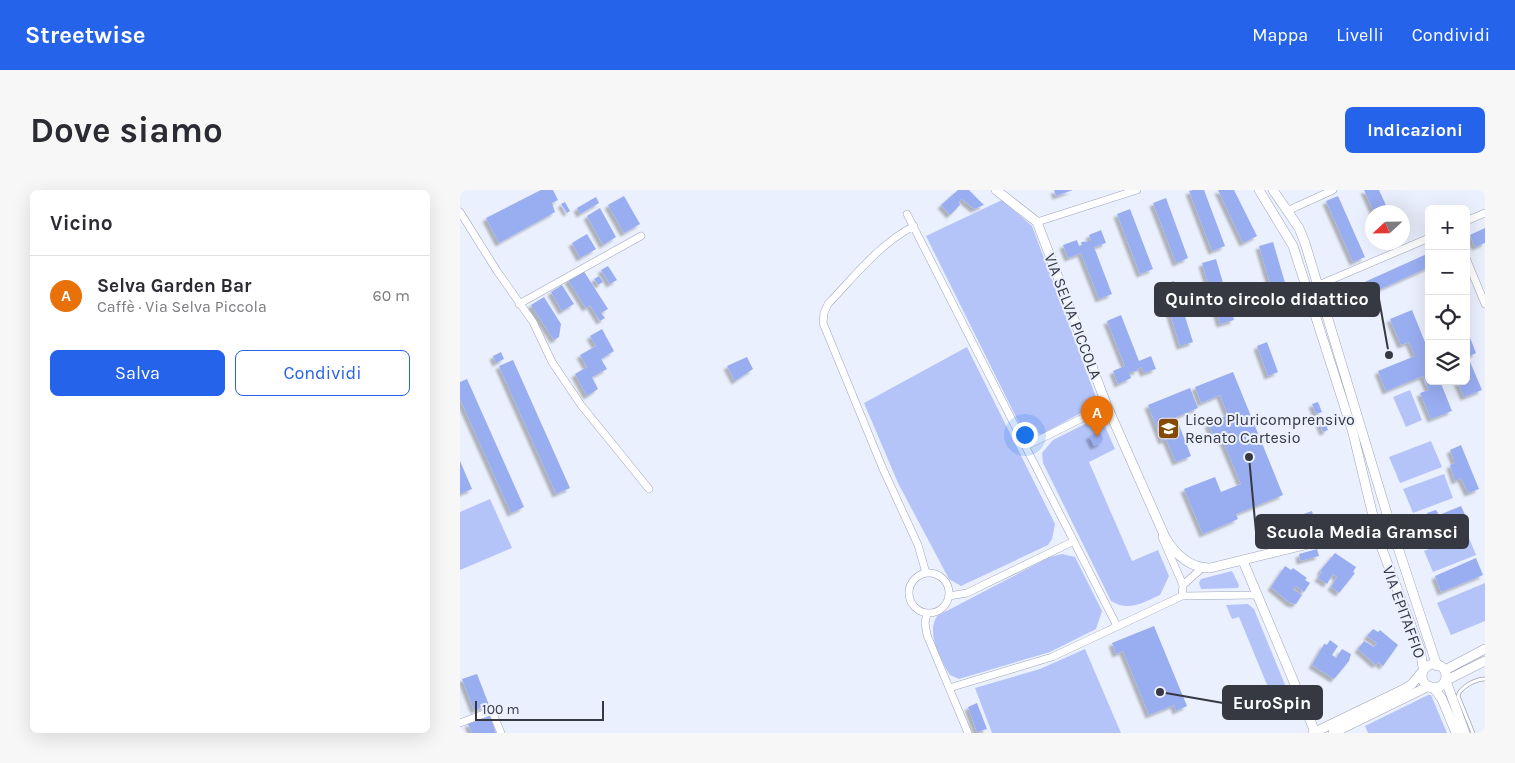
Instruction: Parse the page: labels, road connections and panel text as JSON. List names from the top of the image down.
{
  "streets": {
    "street": ["VIA SELVA PICCOLA", "VIA EPITAFFIO"]
  },
  "places": {
    "other": ["Quinto circolo didattico", "Scuola Media Gramsci", "EuroSpin"],
    "school or university": ["Liceo Pluricomprensivo Renato Cartesio"]
  },
  "scale_bar": "100 m",
  "north": "left",
  "page": {
    "header": "Streetwise",
    "nav": ["Mappa", "Livelli", "Condividi"],
    "buttons": [
      "Indicazioni",
      ["Salva", "Condividi"]
    ],
    "title": "Dove siamo",
    "heading": "Vicino",
    "map_buttons": ["+", "−"],
    "list": [
      {
        "mark": "A",
        "name": "Selva Garden Bar",
        "note": "Caffè · Via Selva Piccola",
        "value": "60 m"
      }
    ],
    "pins": "A",
    "scale": "100 m"
  }
}
